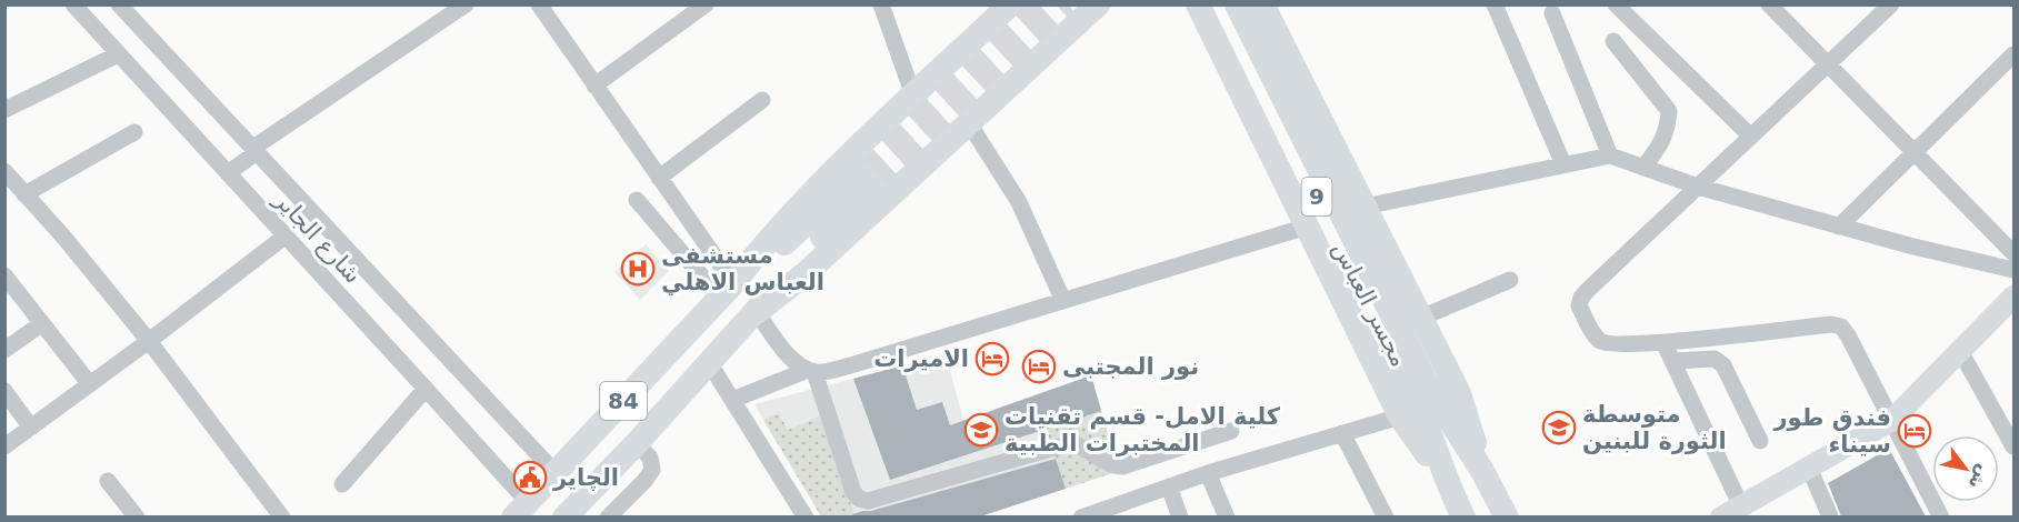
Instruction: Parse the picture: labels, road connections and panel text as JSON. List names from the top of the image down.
{
  "streets": {
    "highway": ["9", "مجسر العباس", "84"],
    "street": ["شارع الجاير"]
  },
  "crossings": [
    ["9", "مجسر العباس"],
    ["شارع الجاير", "84"]
  ],
  "places": {
    "hospital": ["مستشفى العباس الاهلي"],
    "hotel": ["الاميرات", "نور المجتبى", "فندق طور سيناء"],
    "school or university": ["متوسطة الثورة للبنين", "كلية الامل- قسم تقنيات المختبرات الطبية"],
    "public building": ["الچاير"]
  },
  "north": "bottom right"
}
